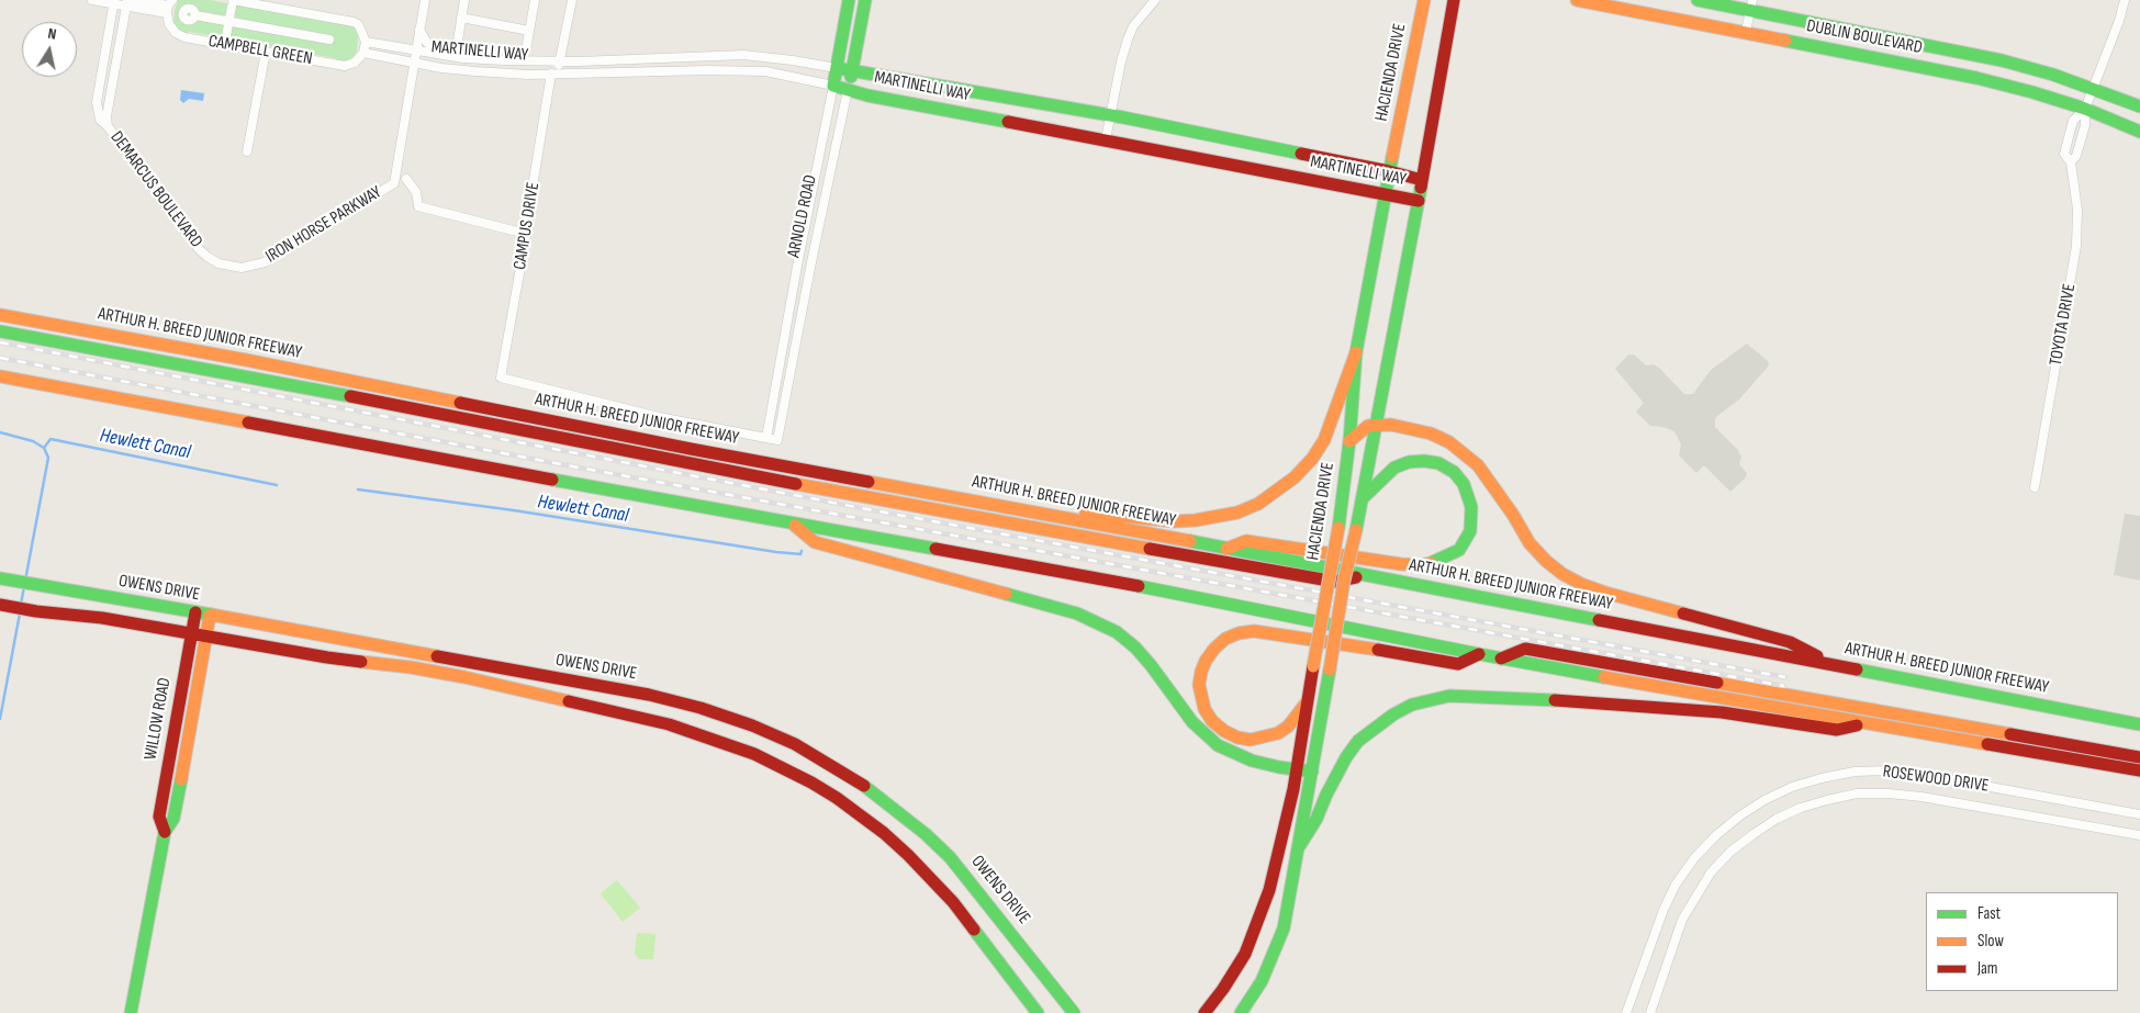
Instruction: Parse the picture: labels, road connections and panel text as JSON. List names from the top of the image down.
{
  "streets": {
    "main road": [
      "DUBLIN BOULEVARD",
      "MARTINELLI WAY",
      "HACIENDA DRIVE",
      "ARNOLD ROAD",
      "ARTHUR H. BREED JUNIOR FREEWAY",
      "OWENS DRIVE",
      "WILLOW ROAD"
    ],
    "street": [
      "CAMPBELL GREEN",
      "DEMARCUS BOULEVARD",
      "IRON HORSE PARKWAY",
      "CAMPUS DRIVE",
      "TOYOTA DRIVE",
      "ROSEWOOD DRIVE"
    ]
  },
  "crossings": [
    ["DUBLIN BOULEVARD", "TOYOTA DRIVE"],
    ["MARTINELLI WAY", "HACIENDA DRIVE"],
    ["MARTINELLI WAY", "ARNOLD ROAD"],
    ["MARTINELLI WAY", "IRON HORSE PARKWAY"],
    ["MARTINELLI WAY", "CAMPUS DRIVE"],
    ["DEMARCUS BOULEVARD", "IRON HORSE PARKWAY"],
    ["ARNOLD ROAD", "CAMPUS DRIVE"],
    ["OWENS DRIVE", "WILLOW ROAD"]
  ],
  "water": ["Hewlett Canal"],
  "legend": ["Fast", "Slow", "Jam"],
  "north": "top"
}
